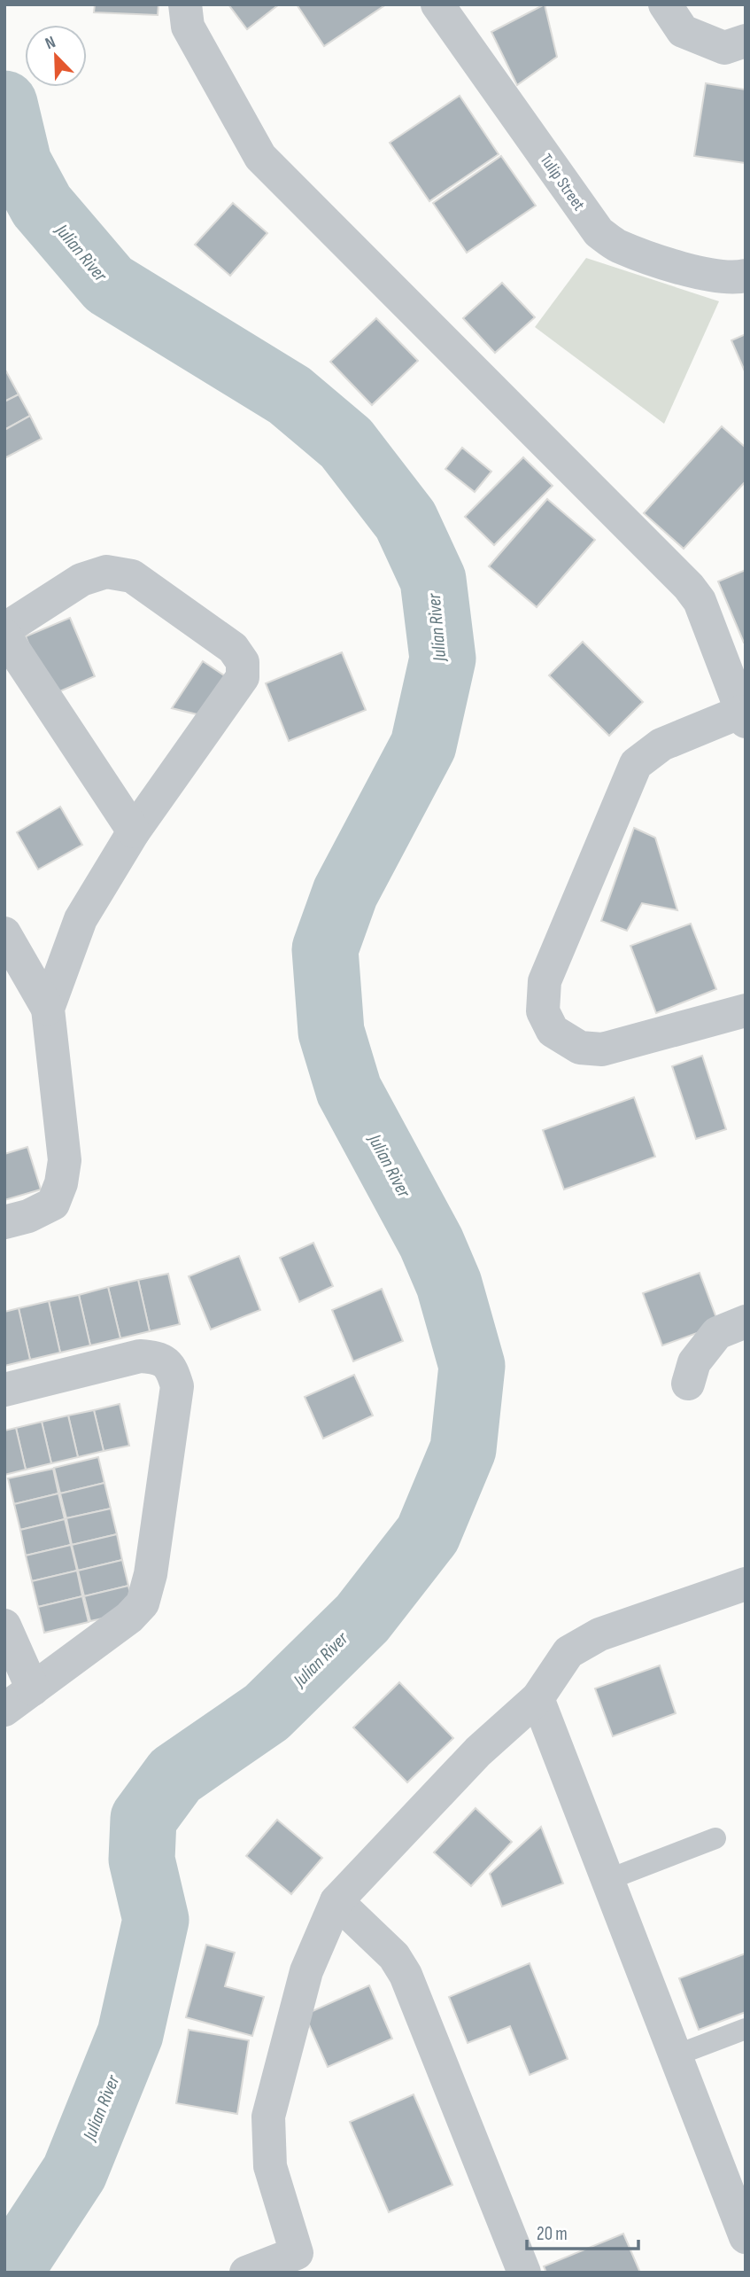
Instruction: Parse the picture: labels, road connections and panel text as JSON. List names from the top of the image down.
{
  "streets": {
    "street": ["Tulip Street"]
  },
  "water": ["Julian River"],
  "scale_bar": "20 m",
  "north": "top left"
}
